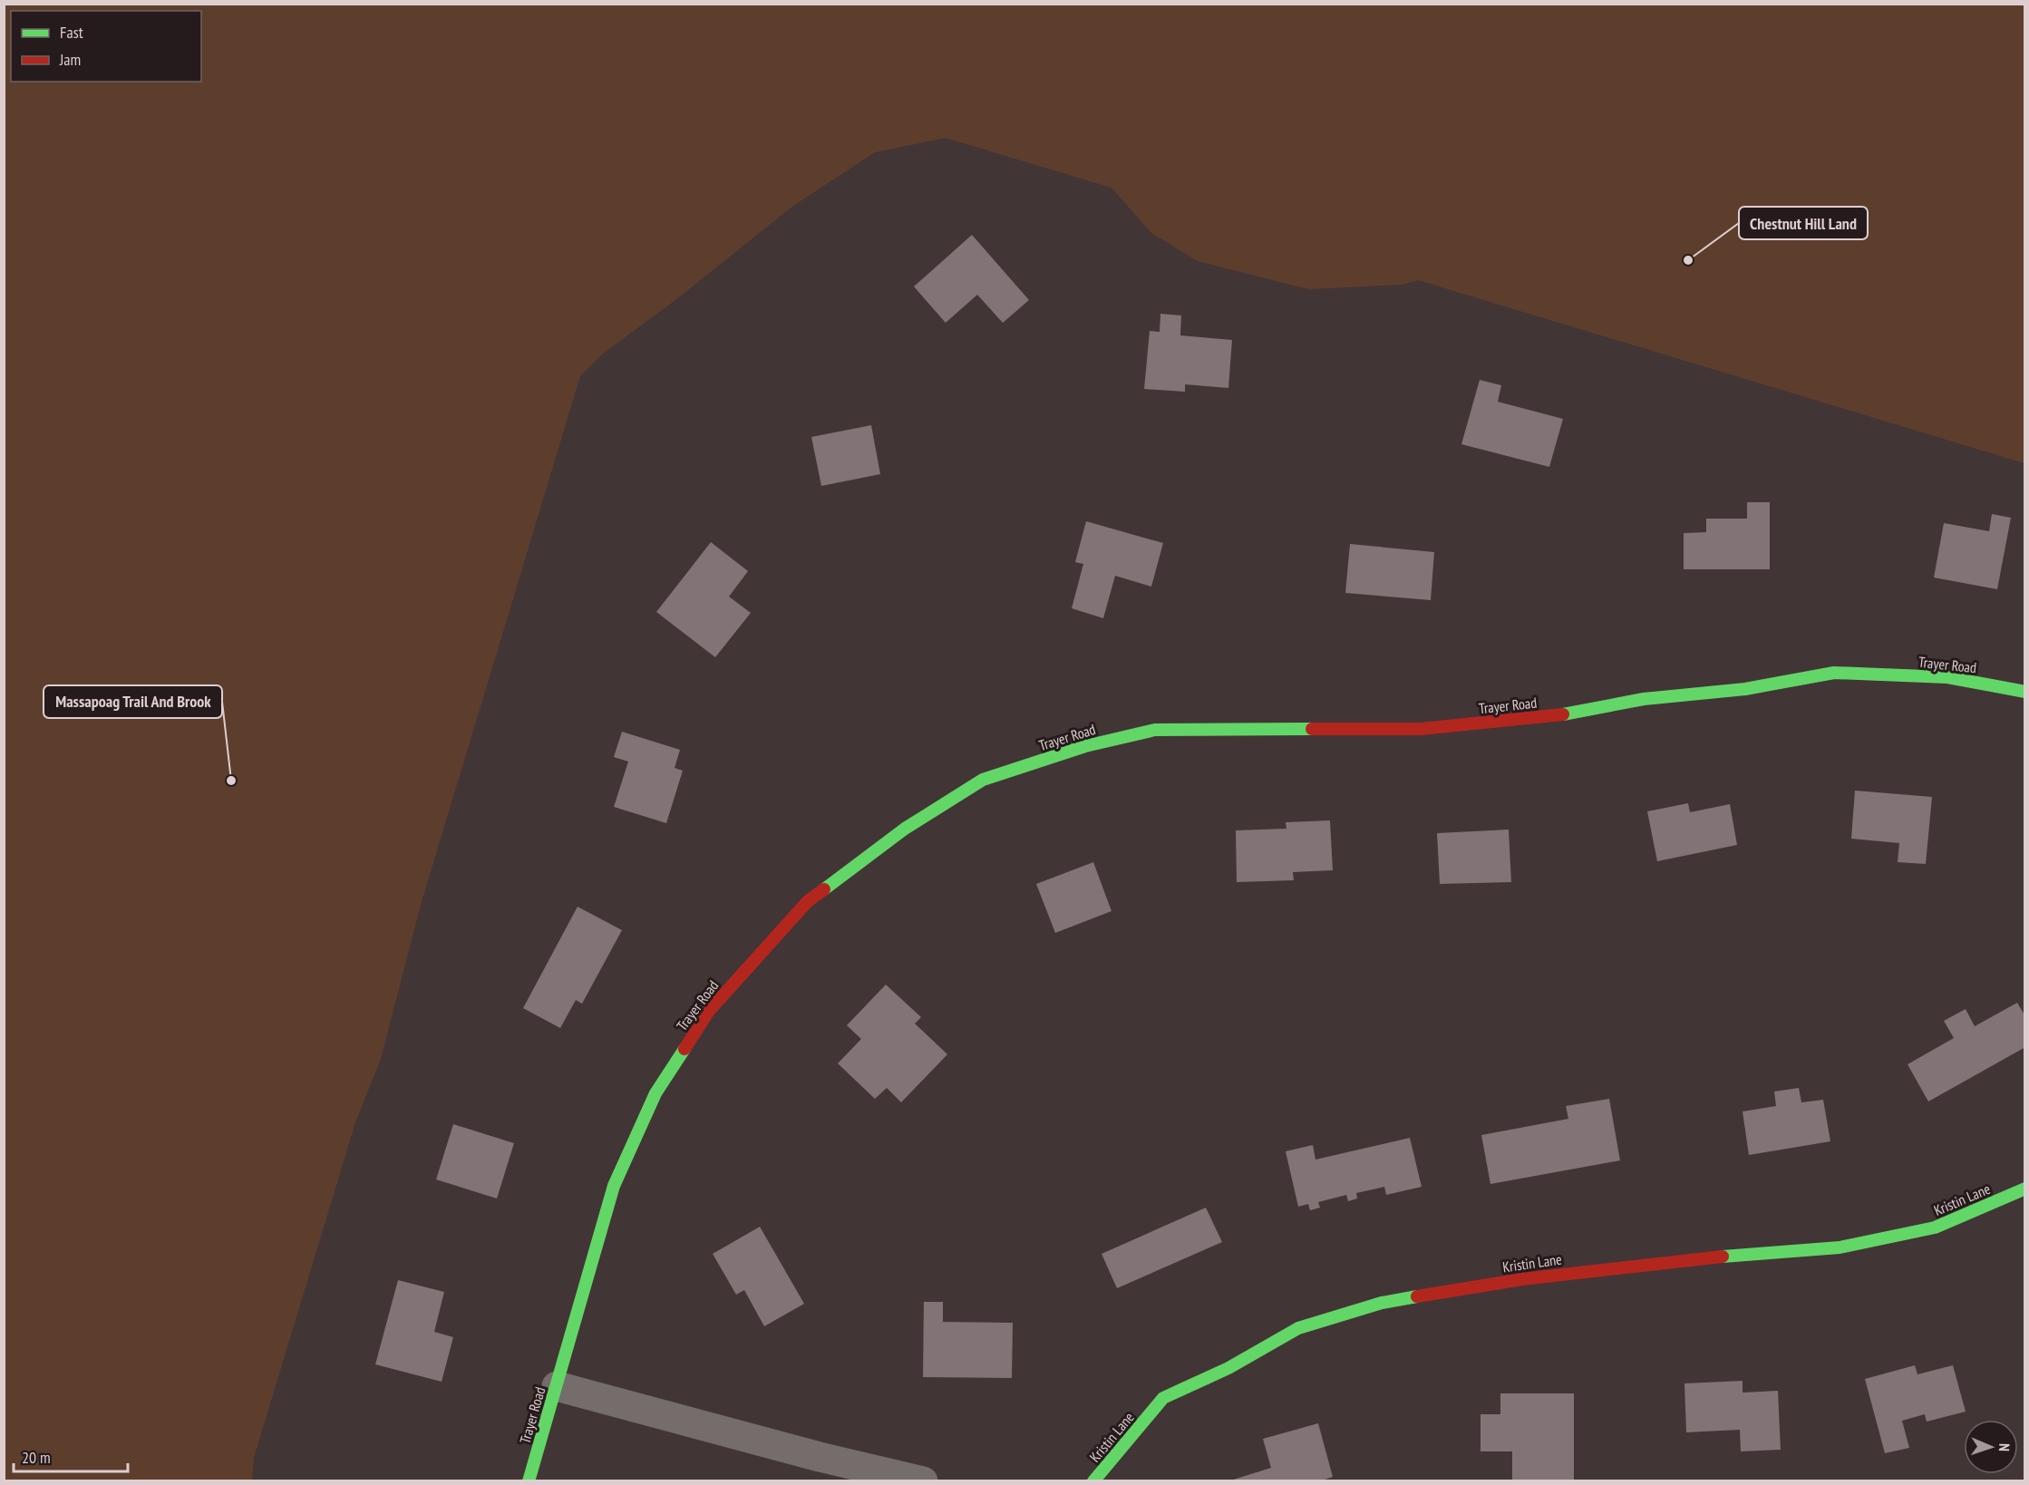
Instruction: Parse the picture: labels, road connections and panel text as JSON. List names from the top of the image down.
{
  "streets": {
    "street": ["Trayer Road", "Kristin Lane"]
  },
  "places": ["Chestnut Hill Land", "Massapoag Trail And Brook"],
  "legend": ["Fast", "Jam"],
  "scale_bar": "20 m",
  "north": "right"
}
